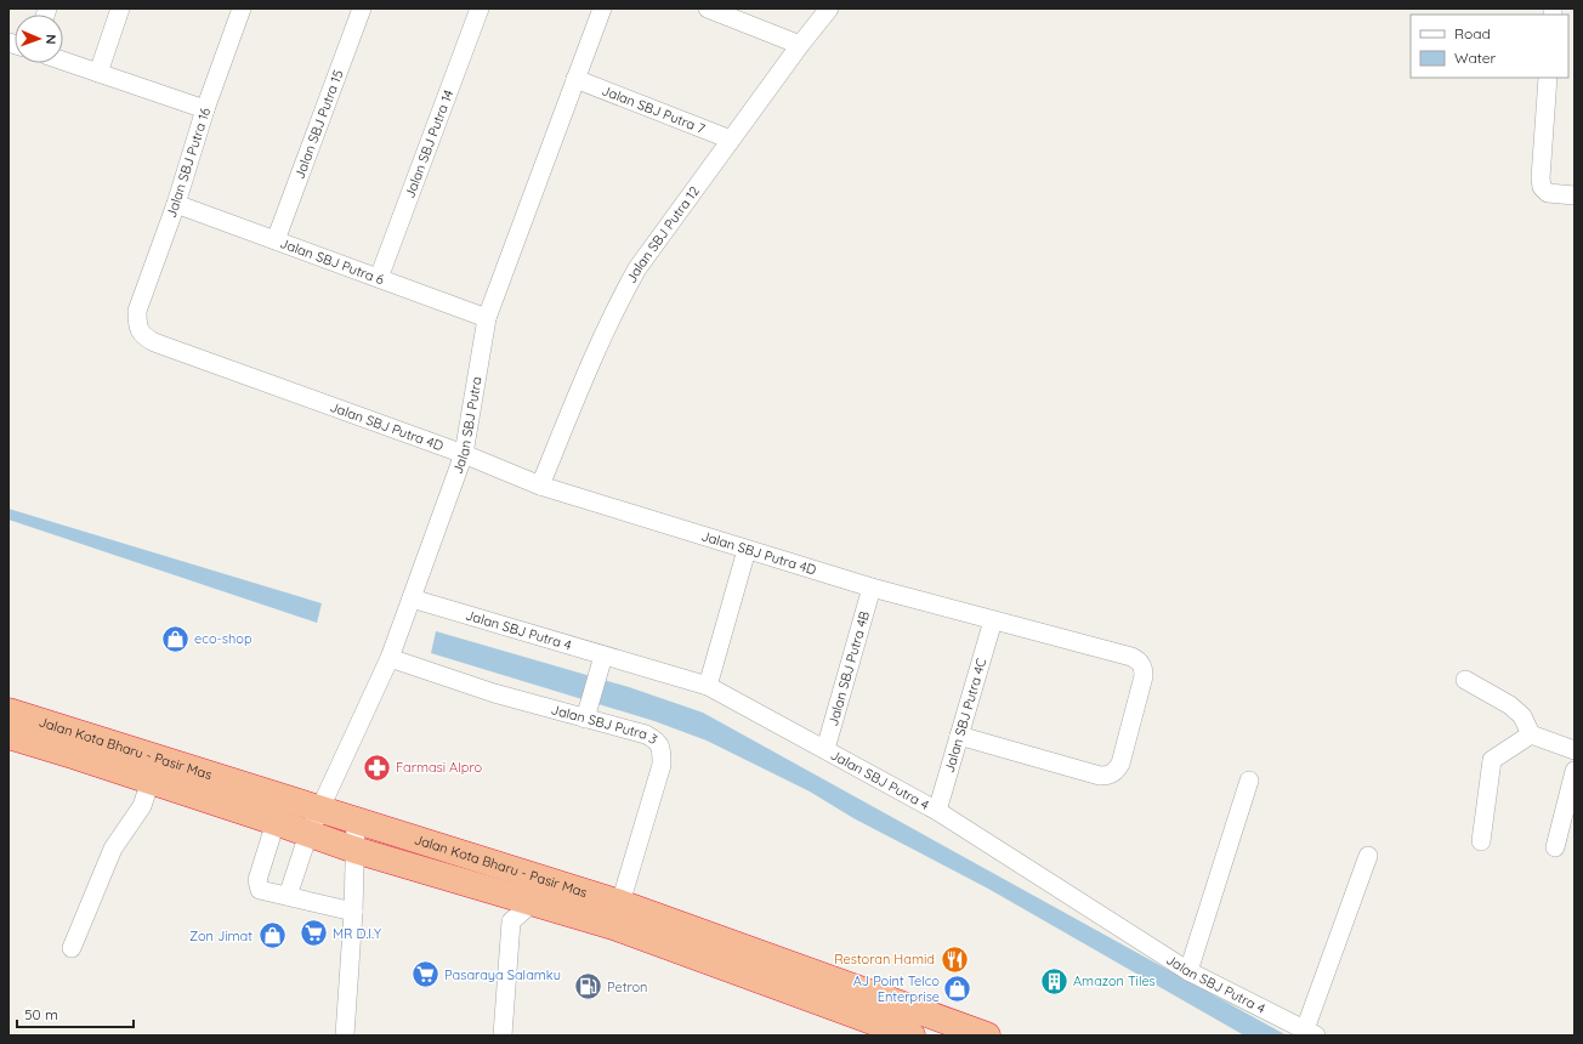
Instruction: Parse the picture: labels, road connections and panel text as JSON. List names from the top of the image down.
{
  "streets": {
    "highway": ["Jalan Kota Bharu - Pasir Mas"],
    "street": [
      "Jalan SBJ Putra 7",
      "Jalan SBJ Putra 15",
      "Jalan SBJ Putra 14",
      "Jalan SBJ Putra 16",
      "Jalan SBJ Putra 12",
      "Jalan SBJ Putra 6",
      "Jalan SBJ Putra",
      "Jalan SBJ Putra 4D",
      "Jalan SBJ Putra 4",
      "Jalan SBJ Putra 4B",
      "Jalan SBJ Putra 4C",
      "Jalan SBJ Putra 3"
    ]
  },
  "crossings": [
    ["Jalan SBJ Putra 7", "Jalan SBJ Putra 12"],
    ["Jalan SBJ Putra 7", "Jalan SBJ Putra"],
    ["Jalan SBJ Putra 15", "Jalan SBJ Putra 6"],
    ["Jalan SBJ Putra 14", "Jalan SBJ Putra 6"],
    ["Jalan SBJ Putra 16", "Jalan SBJ Putra 6"],
    ["Jalan SBJ Putra 16", "Jalan SBJ Putra 4D"],
    ["Jalan SBJ Putra 12", "Jalan SBJ Putra 4D"],
    ["Jalan SBJ Putra 6", "Jalan SBJ Putra"],
    ["Jalan SBJ Putra", "Jalan SBJ Putra 4D"],
    ["Jalan SBJ Putra", "Jalan SBJ Putra 4"],
    ["Jalan SBJ Putra", "Jalan SBJ Putra 3"],
    ["Jalan SBJ Putra", "Jalan Kota Bharu - Pasir Mas"],
    ["Jalan SBJ Putra 4D", "Jalan SBJ Putra 4B"],
    ["Jalan SBJ Putra 4D", "Jalan SBJ Putra 4C"],
    ["Jalan SBJ Putra 4", "Jalan SBJ Putra 4B"],
    ["Jalan SBJ Putra 4", "Jalan SBJ Putra 4C"],
    ["Jalan SBJ Putra 3", "Jalan Kota Bharu - Pasir Mas"]
  ],
  "places": {
    "shop": ["eco-shop", "Zon Jimat", "AJ Point Telco Enterprise"],
    "pharmacy": ["Farmasi Alpro"],
    "supermarket": ["MR D.I.Y", "Pasaraya Salamku"],
    "restaurant": ["Restoran Hamid"],
    "building": ["Amazon Tiles"],
    "fuel station": ["Petron"]
  },
  "legend": ["Road", "Water"],
  "scale_bar": "50 m",
  "north": "right"
}
